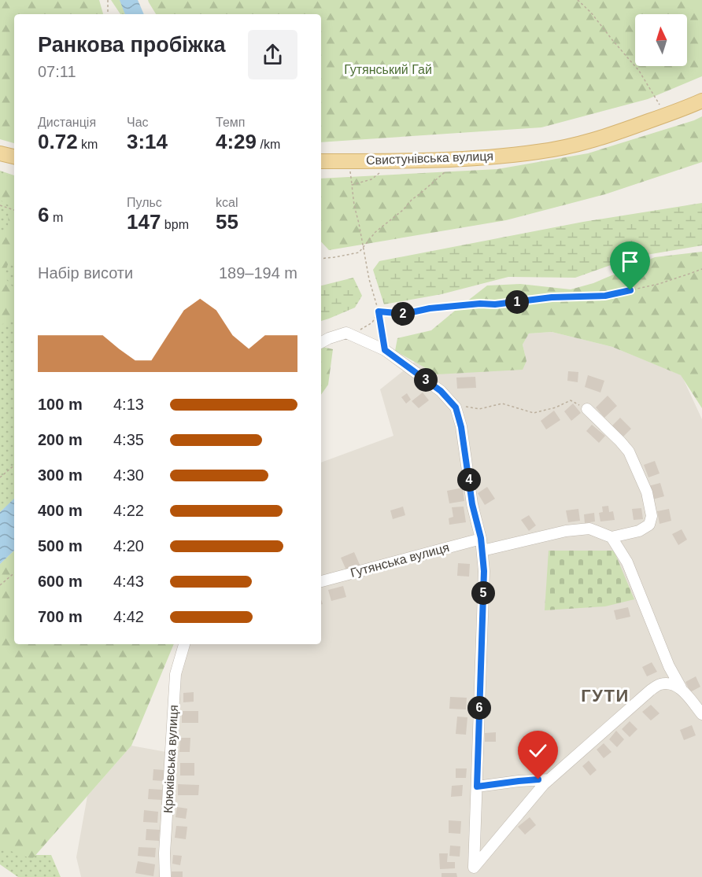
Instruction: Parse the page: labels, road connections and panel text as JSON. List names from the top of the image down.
{
  "streets": {
    "main road": ["Свистунівська вулиця"],
    "street": ["Гутянська вулиця", "Крюківська вулиця"]
  },
  "districts": ["ГУТИ"],
  "parks": ["Гутянський Гай"],
  "north": "top",
  "page": {
    "heading": ["Ранкова пробіжка", "07:11"],
    "stats": [
      ["Дистанція", "0.72 km"],
      ["Час", "3:14"],
      ["Темп", "4:29 /km"],
      ["6 m"],
      ["Пульс", "147 bpm"],
      ["kcal", "55"]
    ],
    "chart": ["Набір висоти", "189–194 m"],
    "pins": [
      "1",
      "2",
      "3",
      "4",
      "5",
      "6"
    ],
    "list": [
      {
        "name": "100 m",
        "note": "4:13"
      },
      {
        "name": "200 m",
        "note": "4:35"
      },
      {
        "name": "300 m",
        "note": "4:30"
      },
      {
        "name": "400 m",
        "note": "4:22"
      },
      {
        "name": "500 m",
        "note": "4:20"
      },
      {
        "name": "600 m",
        "note": "4:43"
      },
      {
        "name": "700 m",
        "note": "4:42"
      }
    ]
  }
}
